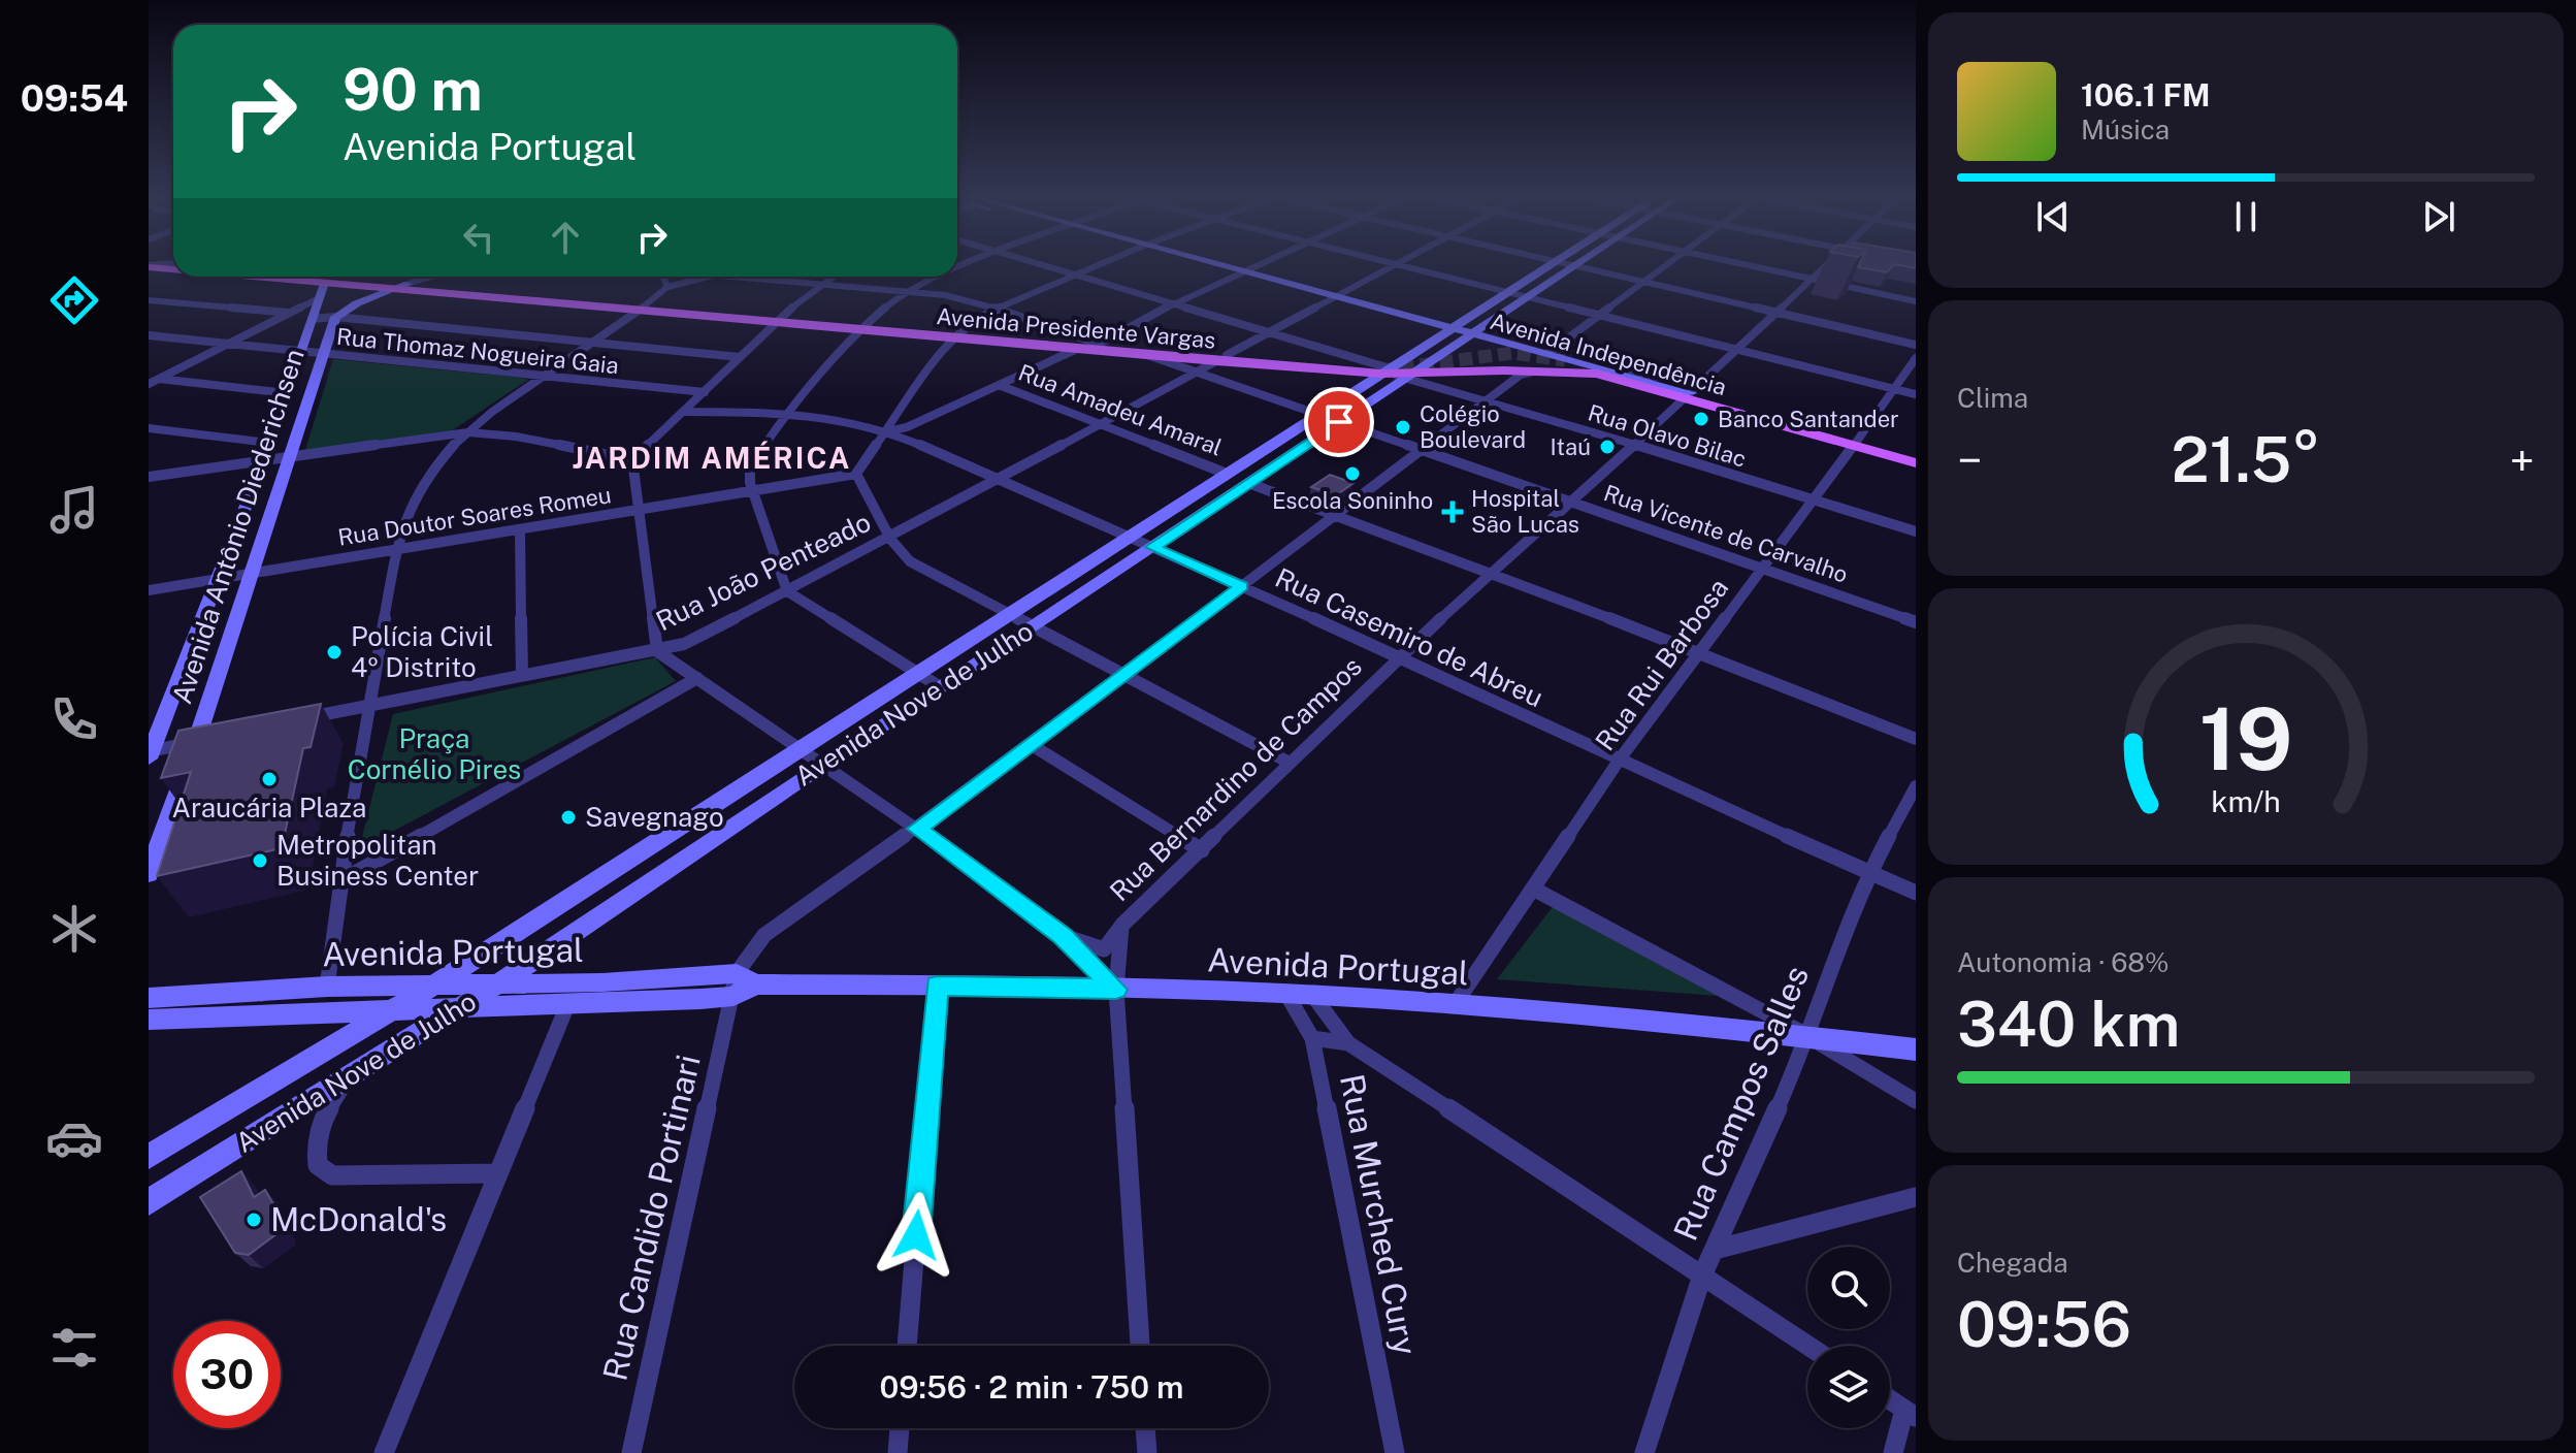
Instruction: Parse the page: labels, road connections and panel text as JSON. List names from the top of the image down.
{
  "streets": {
    "main road": [
      "Avenida Presidente Vargas",
      "Avenida Independência",
      "Avenida Antônio Diederichsen",
      "Avenida Nove de Julho",
      "Avenida Portugal"
    ],
    "street": [
      "Rua Thomaz Nogueira Gaia",
      "Rua Amadeu Amaral",
      "Rua Olavo Bilac",
      "Rua Doutor Soares Romeu",
      "Rua Vicente de Carvalho",
      "Rua João Penteado",
      "Rua Casemiro de Abreu",
      "Rua Rui Barbosa",
      "Rua Bernardino de Campos",
      "Rua Campos Salles",
      "Rua Murched Cury",
      "Rua Candido Portinari"
    ]
  },
  "crossings": [
    ["Avenida Presidente Vargas", "Avenida Independência"],
    ["Avenida Presidente Vargas", "Rua Olavo Bilac"],
    ["Avenida Presidente Vargas", "Avenida Antônio Diederichsen"],
    ["Avenida Presidente Vargas", "Rua Vicente de Carvalho"],
    ["Avenida Presidente Vargas", "Rua João Penteado"],
    ["Avenida Presidente Vargas", "Avenida Nove de Julho"],
    ["Rua Thomaz Nogueira Gaia", "Avenida Antônio Diederichsen"],
    ["Avenida Independência", "Rua João Penteado"],
    ["Avenida Independência", "Rua Rui Barbosa"],
    ["Avenida Independência", "Avenida Nove de Julho"],
    ["Avenida Independência", "Rua Bernardino de Campos"],
    ["Rua Amadeu Amaral", "Rua João Penteado"],
    ["Rua Amadeu Amaral", "Rua Rui Barbosa"],
    ["Rua Amadeu Amaral", "Avenida Nove de Julho"],
    ["Rua Amadeu Amaral", "Rua Bernardino de Campos"],
    ["Rua Olavo Bilac", "Rua Rui Barbosa"],
    ["Rua Olavo Bilac", "Avenida Nove de Julho"],
    ["Rua Olavo Bilac", "Rua Bernardino de Campos"],
    ["Rua Doutor Soares Romeu", "Avenida Antônio Diederichsen"],
    ["Rua Vicente de Carvalho", "Rua João Penteado"],
    ["Rua Vicente de Carvalho", "Rua Rui Barbosa"],
    ["Rua Vicente de Carvalho", "Avenida Nove de Julho"],
    ["Rua Vicente de Carvalho", "Rua Bernardino de Campos"],
    ["Rua João Penteado", "Rua Casemiro de Abreu"],
    ["Rua Casemiro de Abreu", "Rua Rui Barbosa"],
    ["Rua Casemiro de Abreu", "Avenida Nove de Julho"],
    ["Rua Casemiro de Abreu", "Rua Bernardino de Campos"],
    ["Rua Casemiro de Abreu", "Rua Campos Salles"],
    ["Rua Rui Barbosa", "Avenida Portugal"],
    ["Avenida Nove de Julho", "Avenida Portugal"],
    ["Rua Bernardino de Campos", "Avenida Portugal"],
    ["Avenida Portugal", "Rua Campos Salles"],
    ["Avenida Portugal", "Rua Murched Cury"],
    ["Avenida Portugal", "Rua Candido Portinari"]
  ],
  "districts": ["JARDIM AMÉRICA"],
  "parks": ["Praça Cornélio Pires"],
  "places": {
    "other": [
      "Banco Santander",
      "Colégio Boulevard",
      "Itaú",
      "Escola Soninho",
      "Polícia Civil 4º Distrito",
      "Araucária Plaza",
      "Savegnago",
      "Metropolitan Business Center",
      "McDonald's"
    ],
    "health": ["Hospital São Lucas"]
  },
  "page": {
    "tabs": "09:54",
    "turn": ["90 m", "Avenida Portugal"],
    "song": ["106.1 FM", "Música"],
    "tile": [
      "Clima",
      ["Autonomia · 68%", "340 km"],
      ["Chegada", "09:56"]
    ],
    "heat": ["−", "21.5°", "+"],
    "limit": "30",
    "trip": "09:56 · 2 min · 750 m",
    "gauge": ["19", "km/h"]
  }
}
